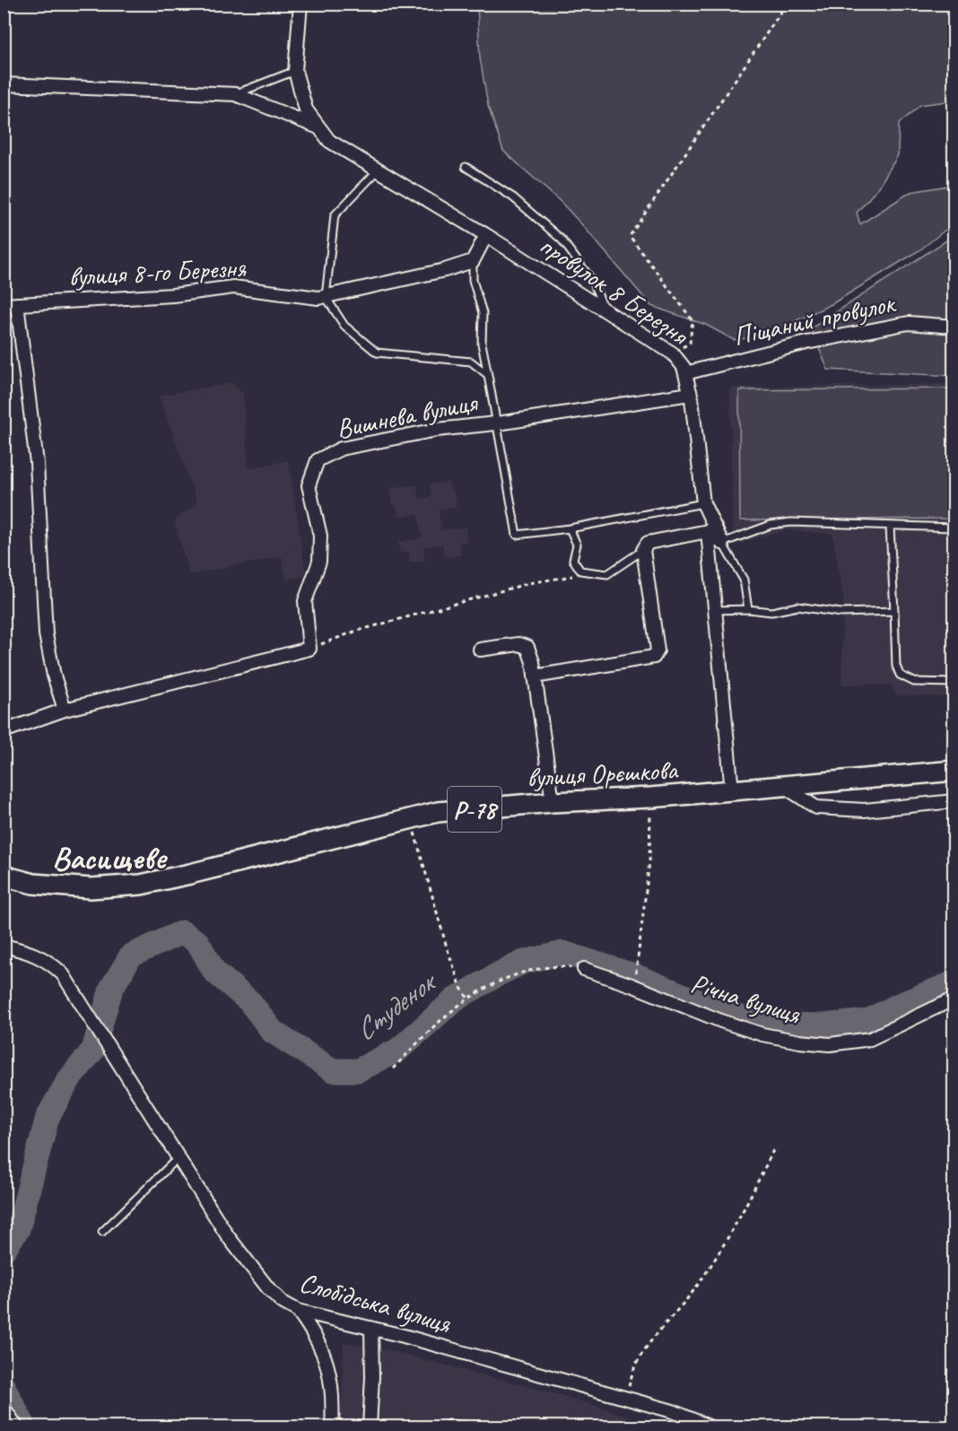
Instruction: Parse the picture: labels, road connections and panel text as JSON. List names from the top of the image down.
{
  "streets": {
    "main road": ["вулиця Орєшкова", "Р-78"],
    "street": [
      "вулиця 8-го Березня",
      "провулок 8 Березня",
      "Піщаний провулок",
      "Вишнева вулиця",
      "Річна вулиця",
      "Слобідська вулиця"
    ]
  },
  "crossings": [
    ["провулок 8 Березня", "Піщаний провулок"],
    ["провулок 8 Березня", "Вишнева вулиця"]
  ],
  "districts": ["Васищеве"],
  "water": ["Студенок"]
}
